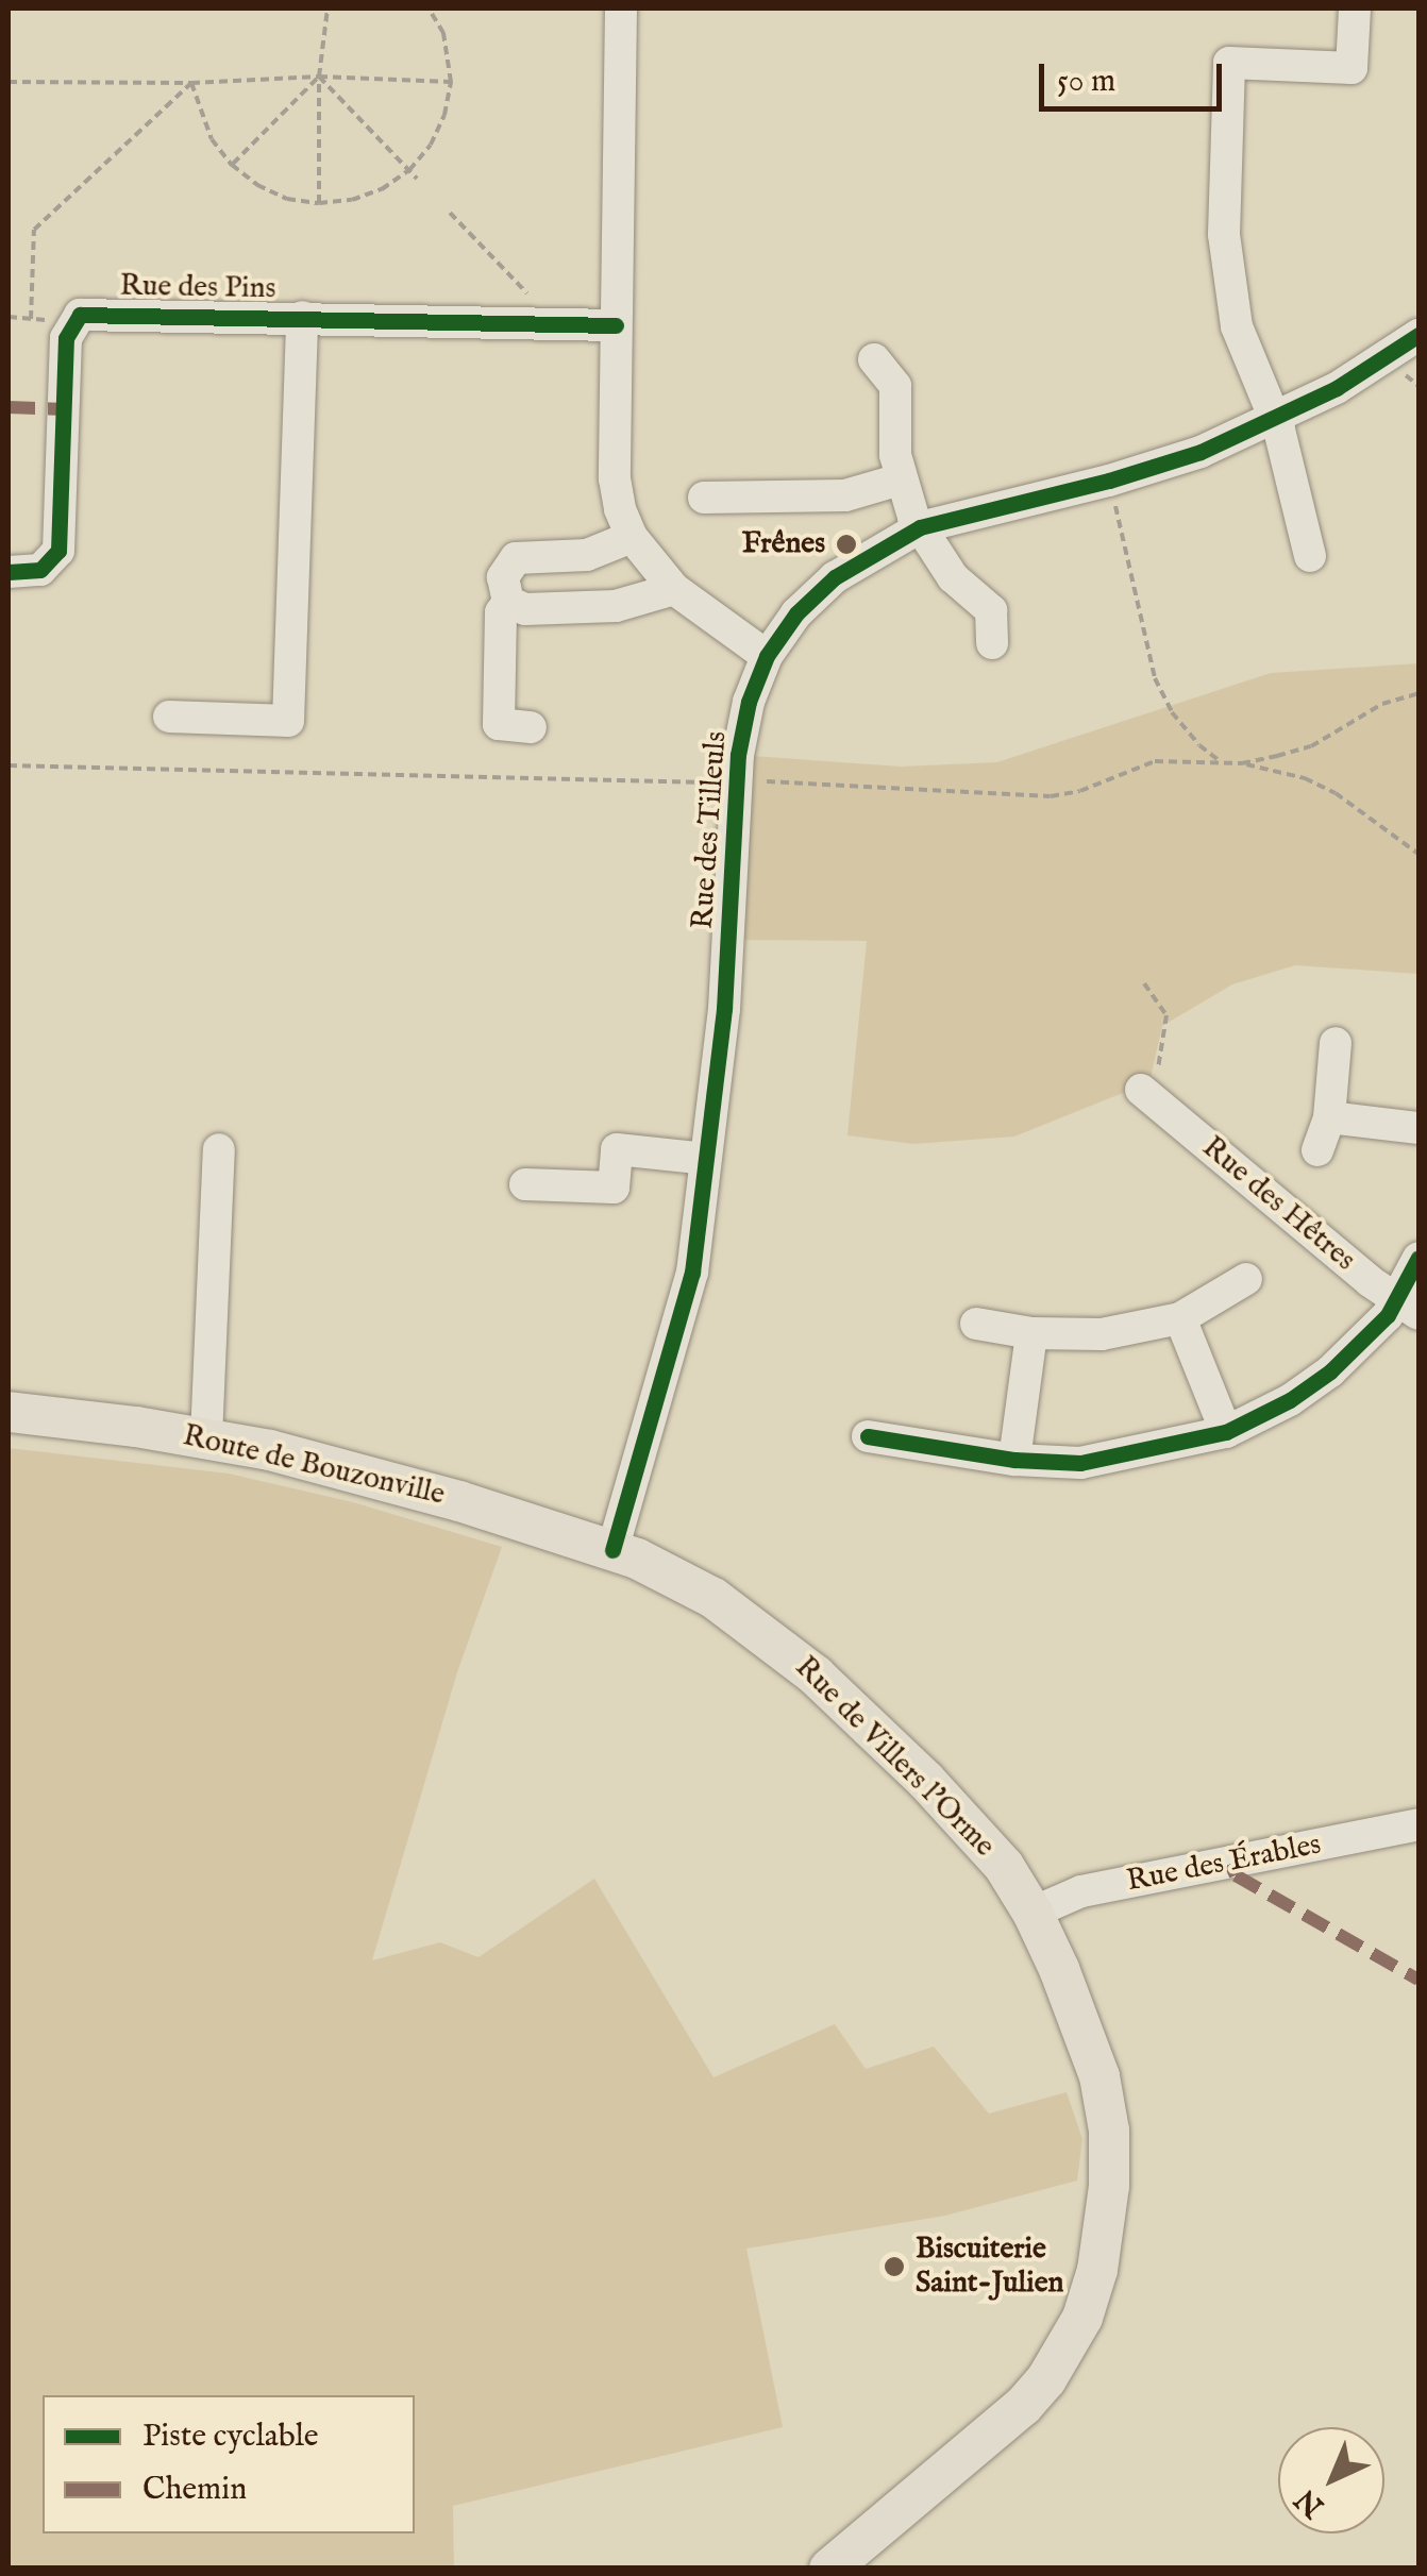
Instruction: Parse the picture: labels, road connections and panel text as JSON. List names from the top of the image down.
{
  "streets": {
    "main road": ["Route de Bouzonville", "Rue de Villers l'Orme"],
    "street": [
      "Rue des Pins",
      "Rue des Tilleuls",
      "Rue des Hêtres",
      "Rue des Érables"
    ]
  },
  "crossings": [
    ["Rue des Tilleuls", "Route de Bouzonville"],
    ["Rue des Tilleuls", "Rue de Villers l'Orme"],
    ["Route de Bouzonville", "Rue de Villers l'Orme"],
    ["Rue de Villers l'Orme", "Rue des Érables"]
  ],
  "places": ["Frênes", "Biscuiterie Saint-Julien"],
  "legend": ["Piste cyclable", "Chemin"],
  "scale_bar": "50 m",
  "north": "bottom left"
}
